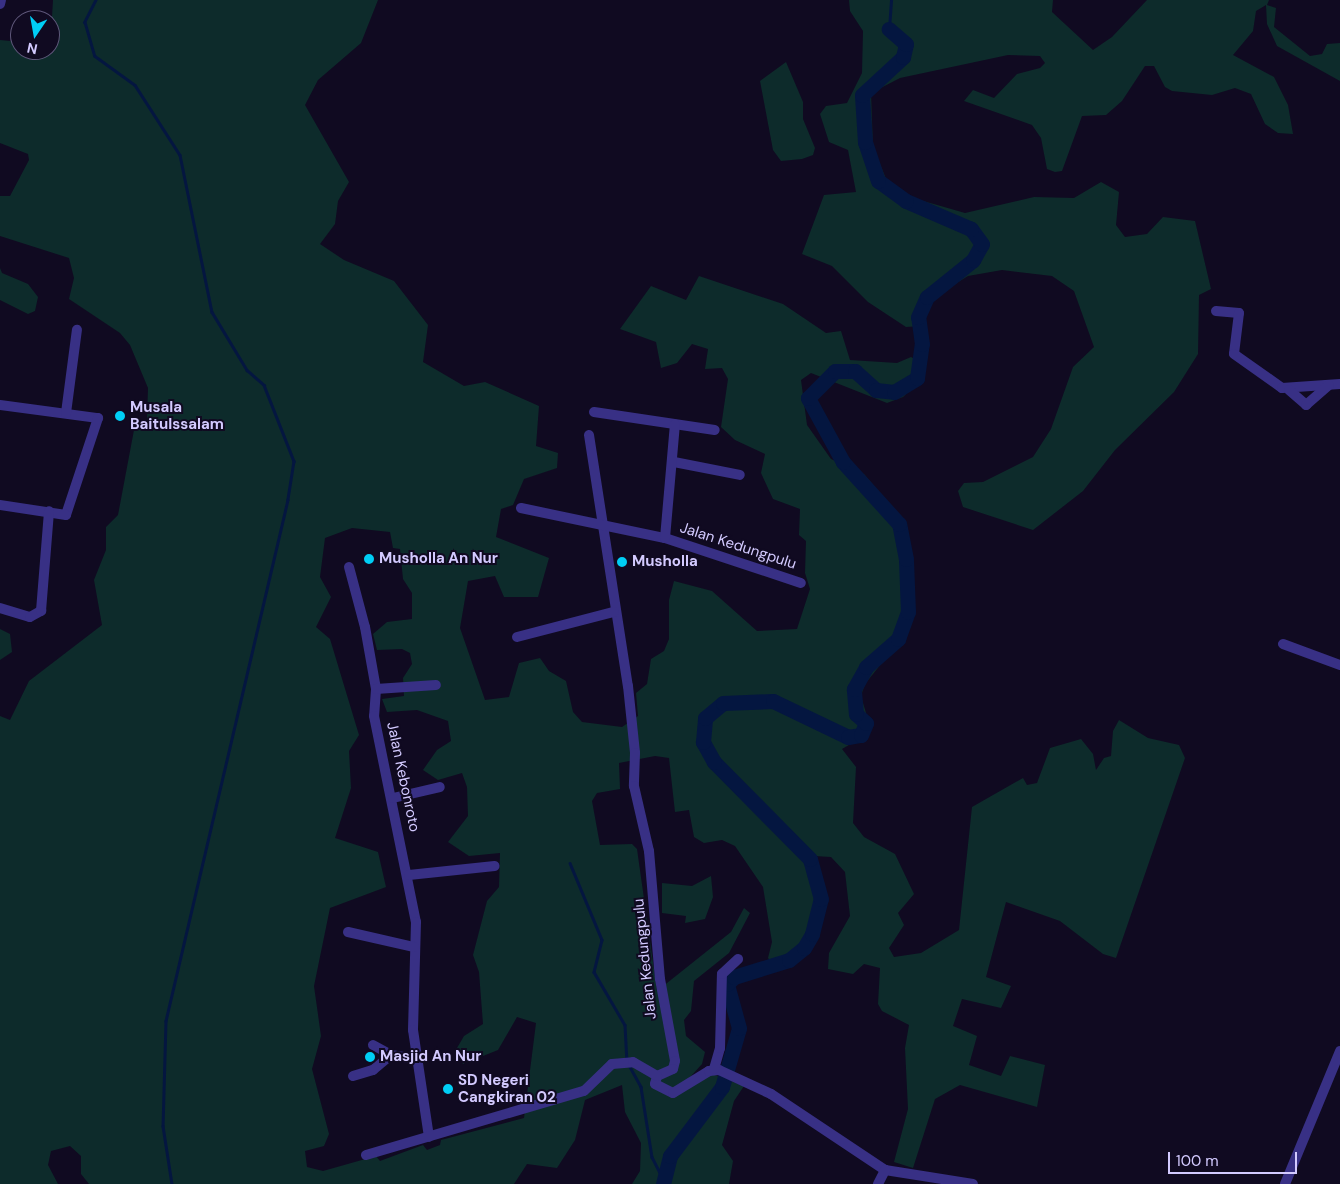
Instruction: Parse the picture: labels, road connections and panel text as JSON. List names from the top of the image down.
{
  "streets": {
    "street": ["Jalan Kedungpulu", "Jalan Kebonroto"]
  },
  "places": [
    "Musala Baitulssalam",
    "Musholla An Nur",
    "Musholla",
    "Masjid An Nur",
    "SD Negeri Cangkiran 02"
  ],
  "scale_bar": "100 m",
  "north": "bottom"
}
